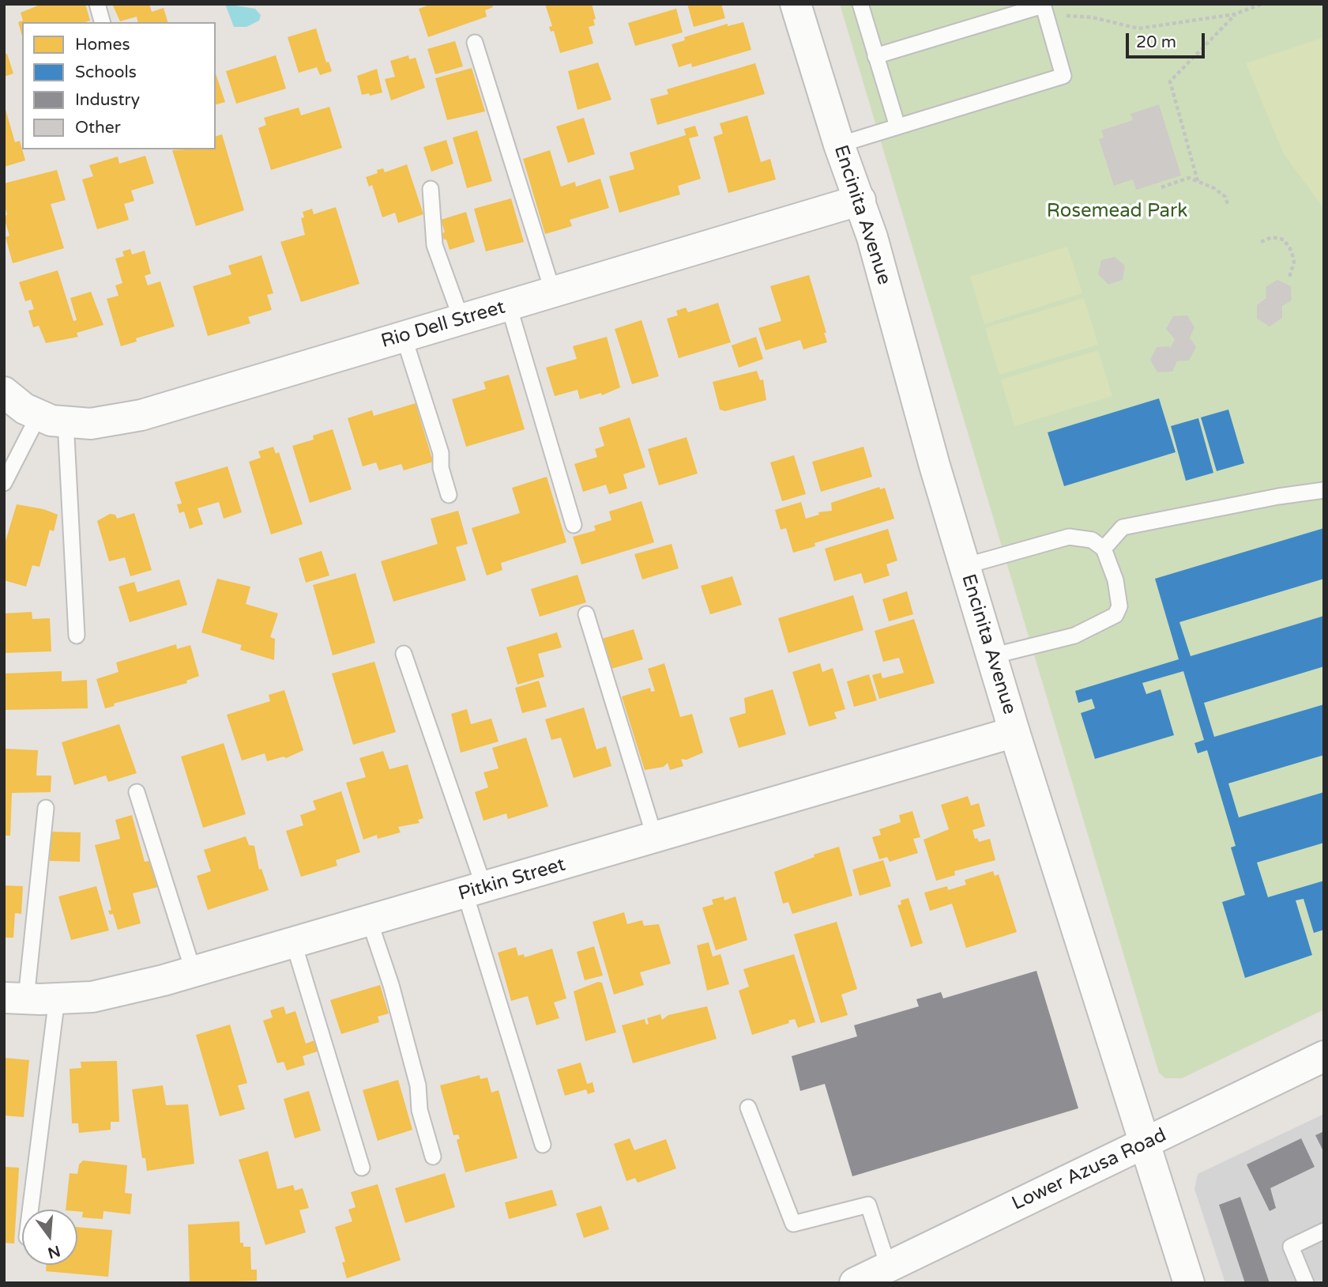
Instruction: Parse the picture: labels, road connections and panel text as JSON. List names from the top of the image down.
{
  "streets": {
    "street": [
      "Encinita Avenue",
      "Rio Dell Street",
      "Pitkin Street",
      "Lower Azusa Road"
    ]
  },
  "crossings": [
    ["Encinita Avenue", "Rio Dell Street"],
    ["Encinita Avenue", "Pitkin Street"],
    ["Encinita Avenue", "Lower Azusa Road"]
  ],
  "parks": ["Rosemead Park"],
  "legend": [
    "Homes",
    "Schools",
    "Industry",
    "Other"
  ],
  "scale_bar": "20 m",
  "north": "bottom"
}
